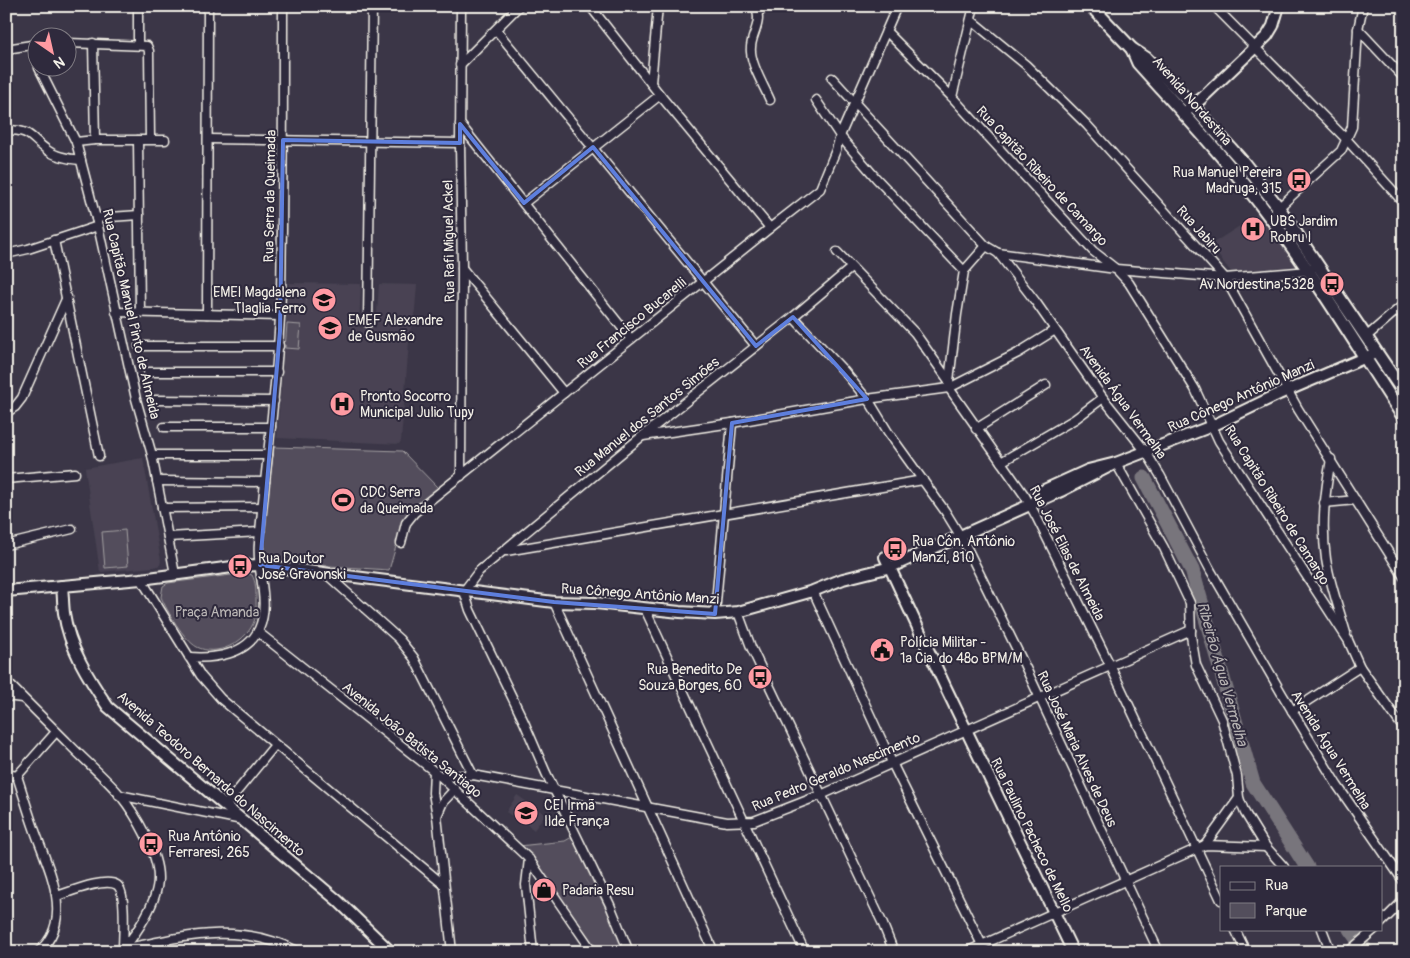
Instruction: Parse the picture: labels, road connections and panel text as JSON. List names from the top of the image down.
{
  "streets": {
    "main road": ["Avenida Nordestina"],
    "street": [
      "Rua Capitão Ribeiro de Camargo",
      "Rua Serra da Queimada",
      "Rua Jabiru",
      "Rua Rafi Miguel Ackel",
      "Rua Capitão Manuel Pinto de Almeida",
      "Rua Francisco Bucarelli",
      "Rua Cônego Antônio Manzi",
      "Avenida Água Vermelha",
      "Rua Manuel dos Santos Simões",
      "Rua José Elias de Almeida",
      "Avenida João Batista Santiago",
      "Rua José Maria Alves de Deus",
      "Rua Pedro Geraldo Nascimento",
      "Avenida Teodoro Bernardo do Nascimento",
      "Rua Paulino Pacheco de Mello"
    ]
  },
  "crossings": [
    ["Avenida Nordestina", "Rua Cônego Antônio Manzi"],
    ["Rua Capitão Ribeiro de Camargo", "Rua Francisco Bucarelli"],
    ["Rua Capitão Ribeiro de Camargo", "Rua Cônego Antônio Manzi"],
    ["Rua Serra da Queimada", "Rua Cônego Antônio Manzi"],
    ["Rua Jabiru", "Rua Cônego Antônio Manzi"],
    ["Rua Rafi Miguel Ackel", "Rua Francisco Bucarelli"],
    ["Rua Francisco Bucarelli", "Avenida Água Vermelha"],
    ["Rua Cônego Antônio Manzi", "Avenida Água Vermelha"],
    ["Rua Cônego Antônio Manzi", "Rua Manuel dos Santos Simões"],
    ["Rua Cônego Antônio Manzi", "Rua José Elias de Almeida"],
    ["Rua Cônego Antônio Manzi", "Rua José Maria Alves de Deus"],
    ["Rua Cônego Antônio Manzi", "Rua Paulino Pacheco de Mello"],
    ["Rua Manuel dos Santos Simões", "Rua José Elias de Almeida"],
    ["Rua Manuel dos Santos Simões", "Rua José Maria Alves de Deus"],
    ["Rua José Elias de Almeida", "Rua Pedro Geraldo Nascimento"],
    ["Avenida João Batista Santiago", "Rua Pedro Geraldo Nascimento"],
    ["Rua José Maria Alves de Deus", "Rua Pedro Geraldo Nascimento"],
    ["Rua Pedro Geraldo Nascimento", "Rua Paulino Pacheco de Mello"]
  ],
  "water": ["Ribeirão Água Vermelha"],
  "parks": ["Praça Amanda"],
  "places": {
    "bus stop": [
      "Rua Manuel Pereira Madruga, 315",
      "Av.Nordestina,5328",
      "Rua Côn. Antônio Manzi, 810",
      "Rua Doutor José Gravonski",
      "Rua Benedito De Souza Borges, 60",
      "Rua Antônio Ferraresi, 265"
    ],
    "hospital": ["UBS Jardim Robru I", "Pronto Socorro Municipal Julio Tupy"],
    "school or university": ["EMEI Magdalena Tlaglia Ferro", "EMEF Alexandre de Gusmão", "CEI Irmã Ilde França"],
    "sports": ["CDC Serra da Queimada"],
    "public building": ["Polícia Militar - 1ª Cia. do 48º BPM/M"],
    "shop": ["Padaria Resu"]
  },
  "legend": ["Rua", "Parque"],
  "north": "bottom right"
}
